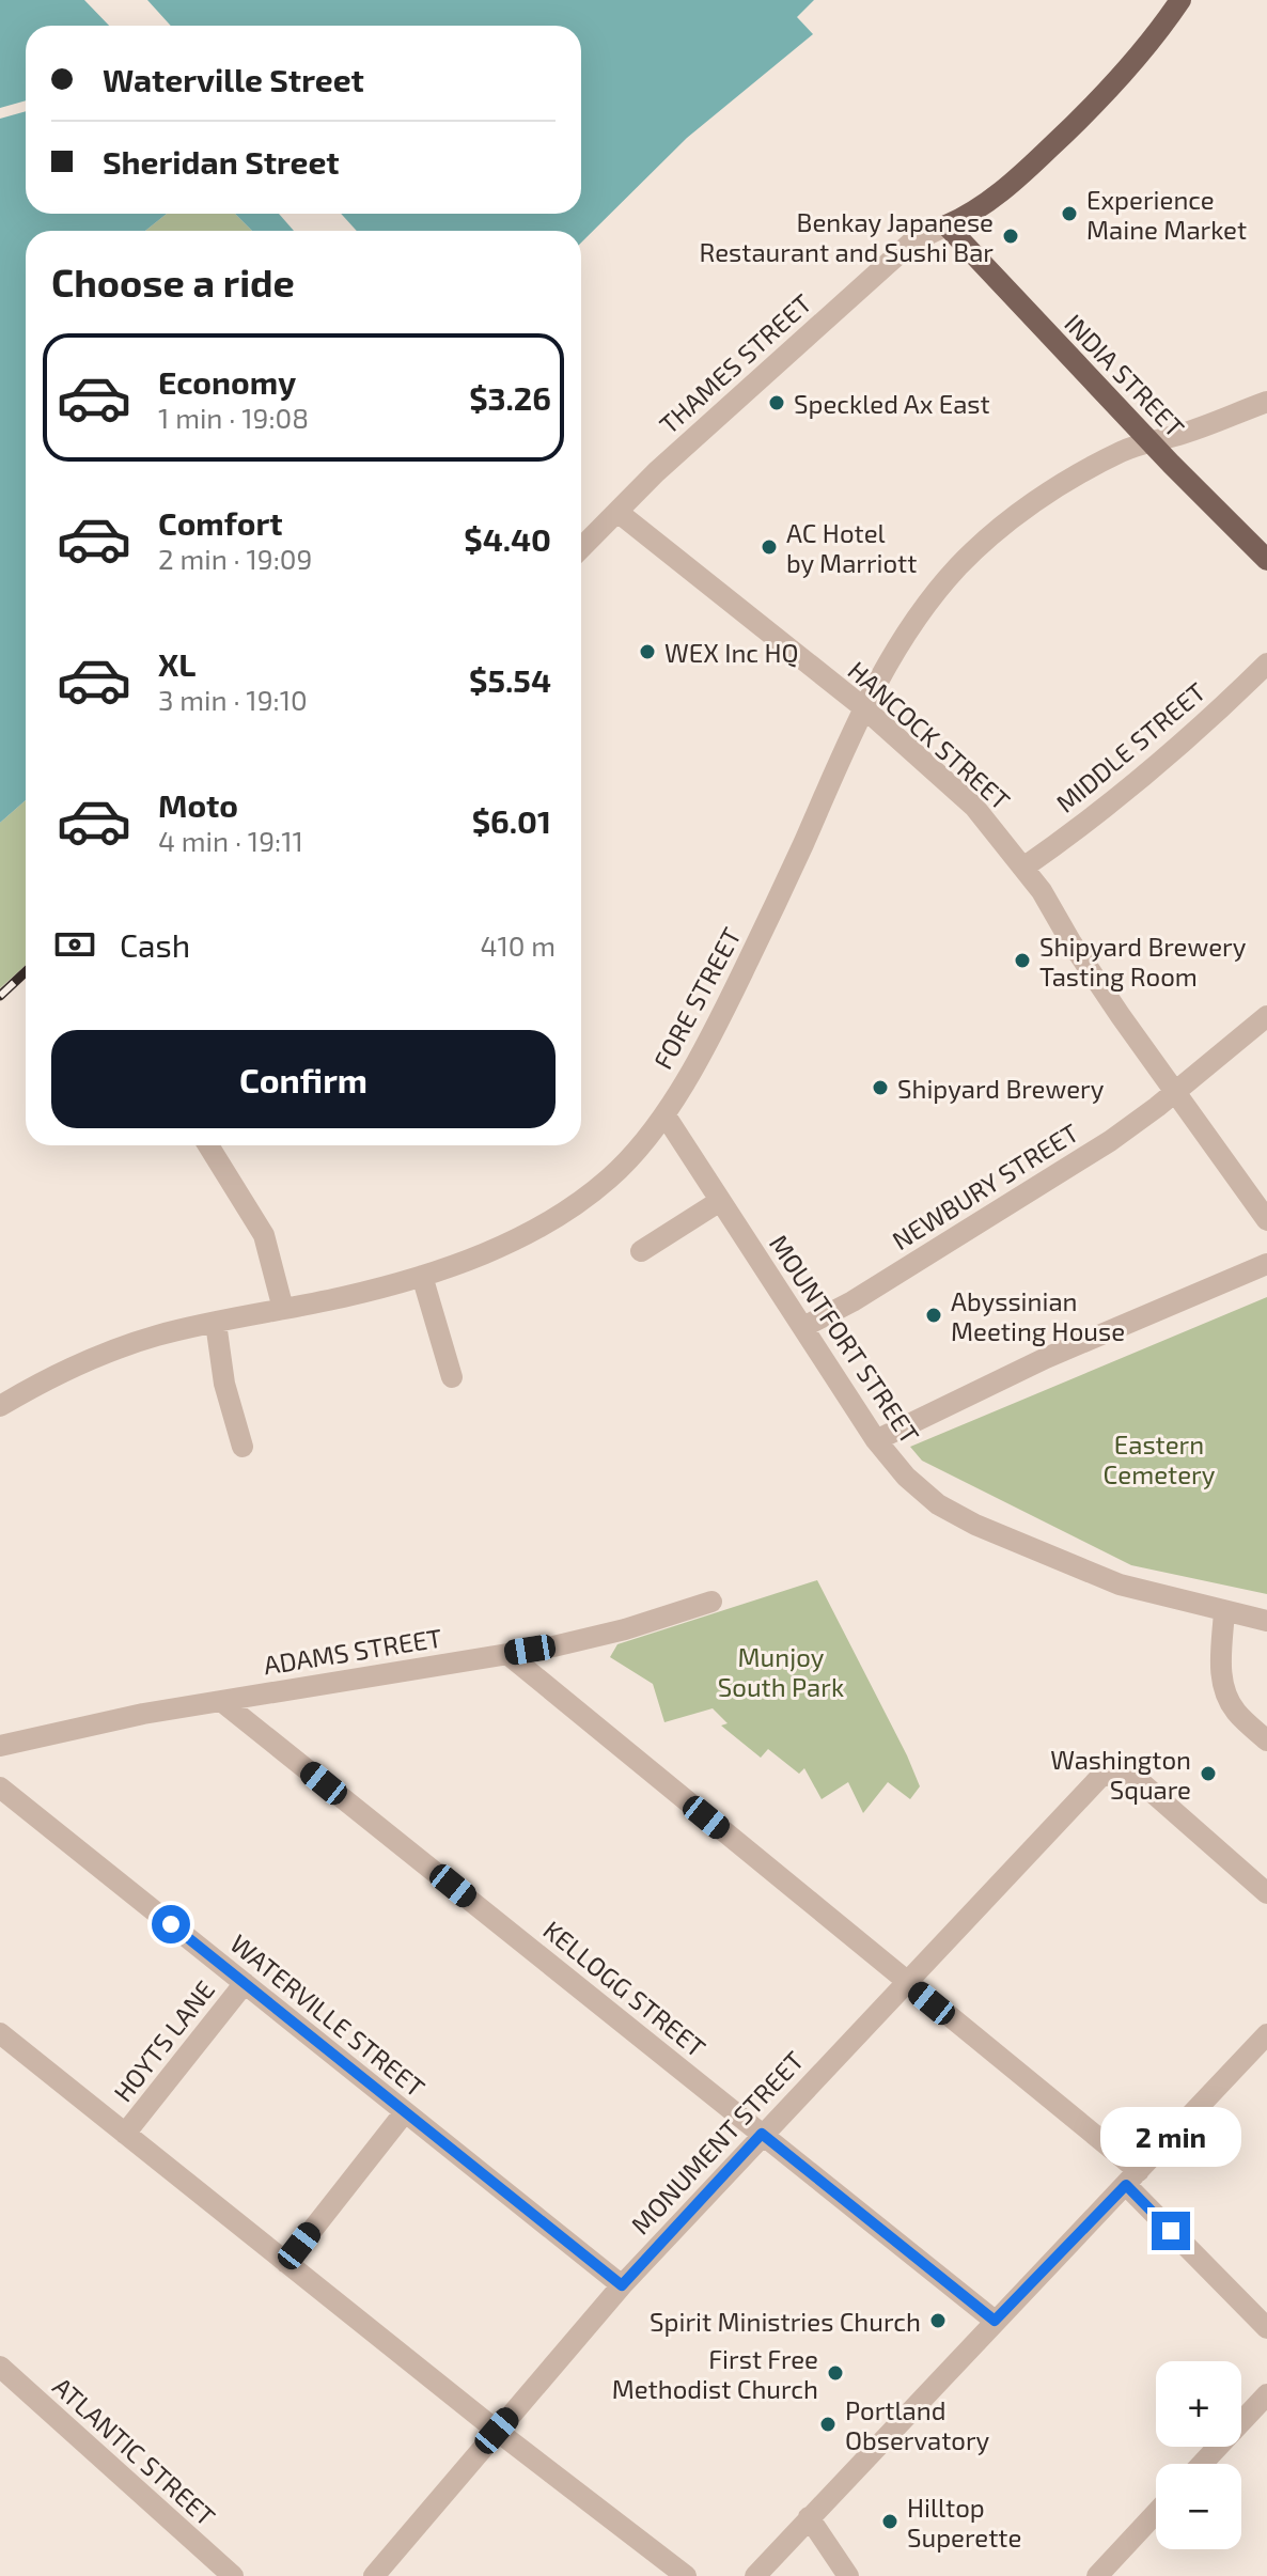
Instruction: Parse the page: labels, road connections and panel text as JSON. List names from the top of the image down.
{
  "streets": {
    "main road": ["INDIA STREET"],
    "street": [
      "THAMES STREET",
      "HANCOCK STREET",
      "MIDDLE STREET",
      "FORE STREET",
      "NEWBURY STREET",
      "MOUNTFORT STREET",
      "ADAMS STREET",
      "KELLOGG STREET",
      "WATERVILLE STREET",
      "HOYTS LANE",
      "MONUMENT STREET",
      "ATLANTIC STREET"
    ]
  },
  "crossings": [
    ["THAMES STREET", "INDIA STREET"],
    ["THAMES STREET", "HANCOCK STREET"],
    ["INDIA STREET", "FORE STREET"],
    ["HANCOCK STREET", "MIDDLE STREET"],
    ["HANCOCK STREET", "FORE STREET"],
    ["HANCOCK STREET", "NEWBURY STREET"],
    ["FORE STREET", "MOUNTFORT STREET"],
    ["NEWBURY STREET", "MOUNTFORT STREET"],
    ["ADAMS STREET", "KELLOGG STREET"],
    ["KELLOGG STREET", "MONUMENT STREET"],
    ["WATERVILLE STREET", "HOYTS LANE"],
    ["WATERVILLE STREET", "MONUMENT STREET"]
  ],
  "parks": ["Eastern Cemetery", "Munjoy South Park"],
  "places": [
    "Experience Maine Market",
    "Benkay Japanese Restaurant and Sushi Bar",
    "Speckled Ax East",
    "AC Hotel by Marriott",
    "WEX Inc HQ",
    "Shipyard Brewery Tasting Room",
    "Shipyard Brewery",
    "Abyssinian Meeting House",
    "Washington Square",
    "Spirit Ministries Church",
    "First Free Methodist Church",
    "Portland Observatory",
    "Hilltop Superette"
  ],
  "page": {
    "banner": ["Waterville Street", "Sheridan Street"],
    "heading": "Choose a ride",
    "list": [
      {
        "name": "Economy",
        "note": "1 min · 19:08",
        "value": "$3.26"
      },
      {
        "name": "Comfort",
        "note": "2 min · 19:09",
        "value": "$4.40"
      },
      {
        "name": "XL",
        "note": "3 min · 19:10",
        "value": "$5.54"
      },
      {
        "name": "Moto",
        "note": "4 min · 19:11",
        "value": "$6.01"
      }
    ],
    "pay": ["Cash", "410 m"],
    "buttons": "Confirm",
    "bubble": "2 min",
    "map_buttons": ["+", "−"]
  }
}
